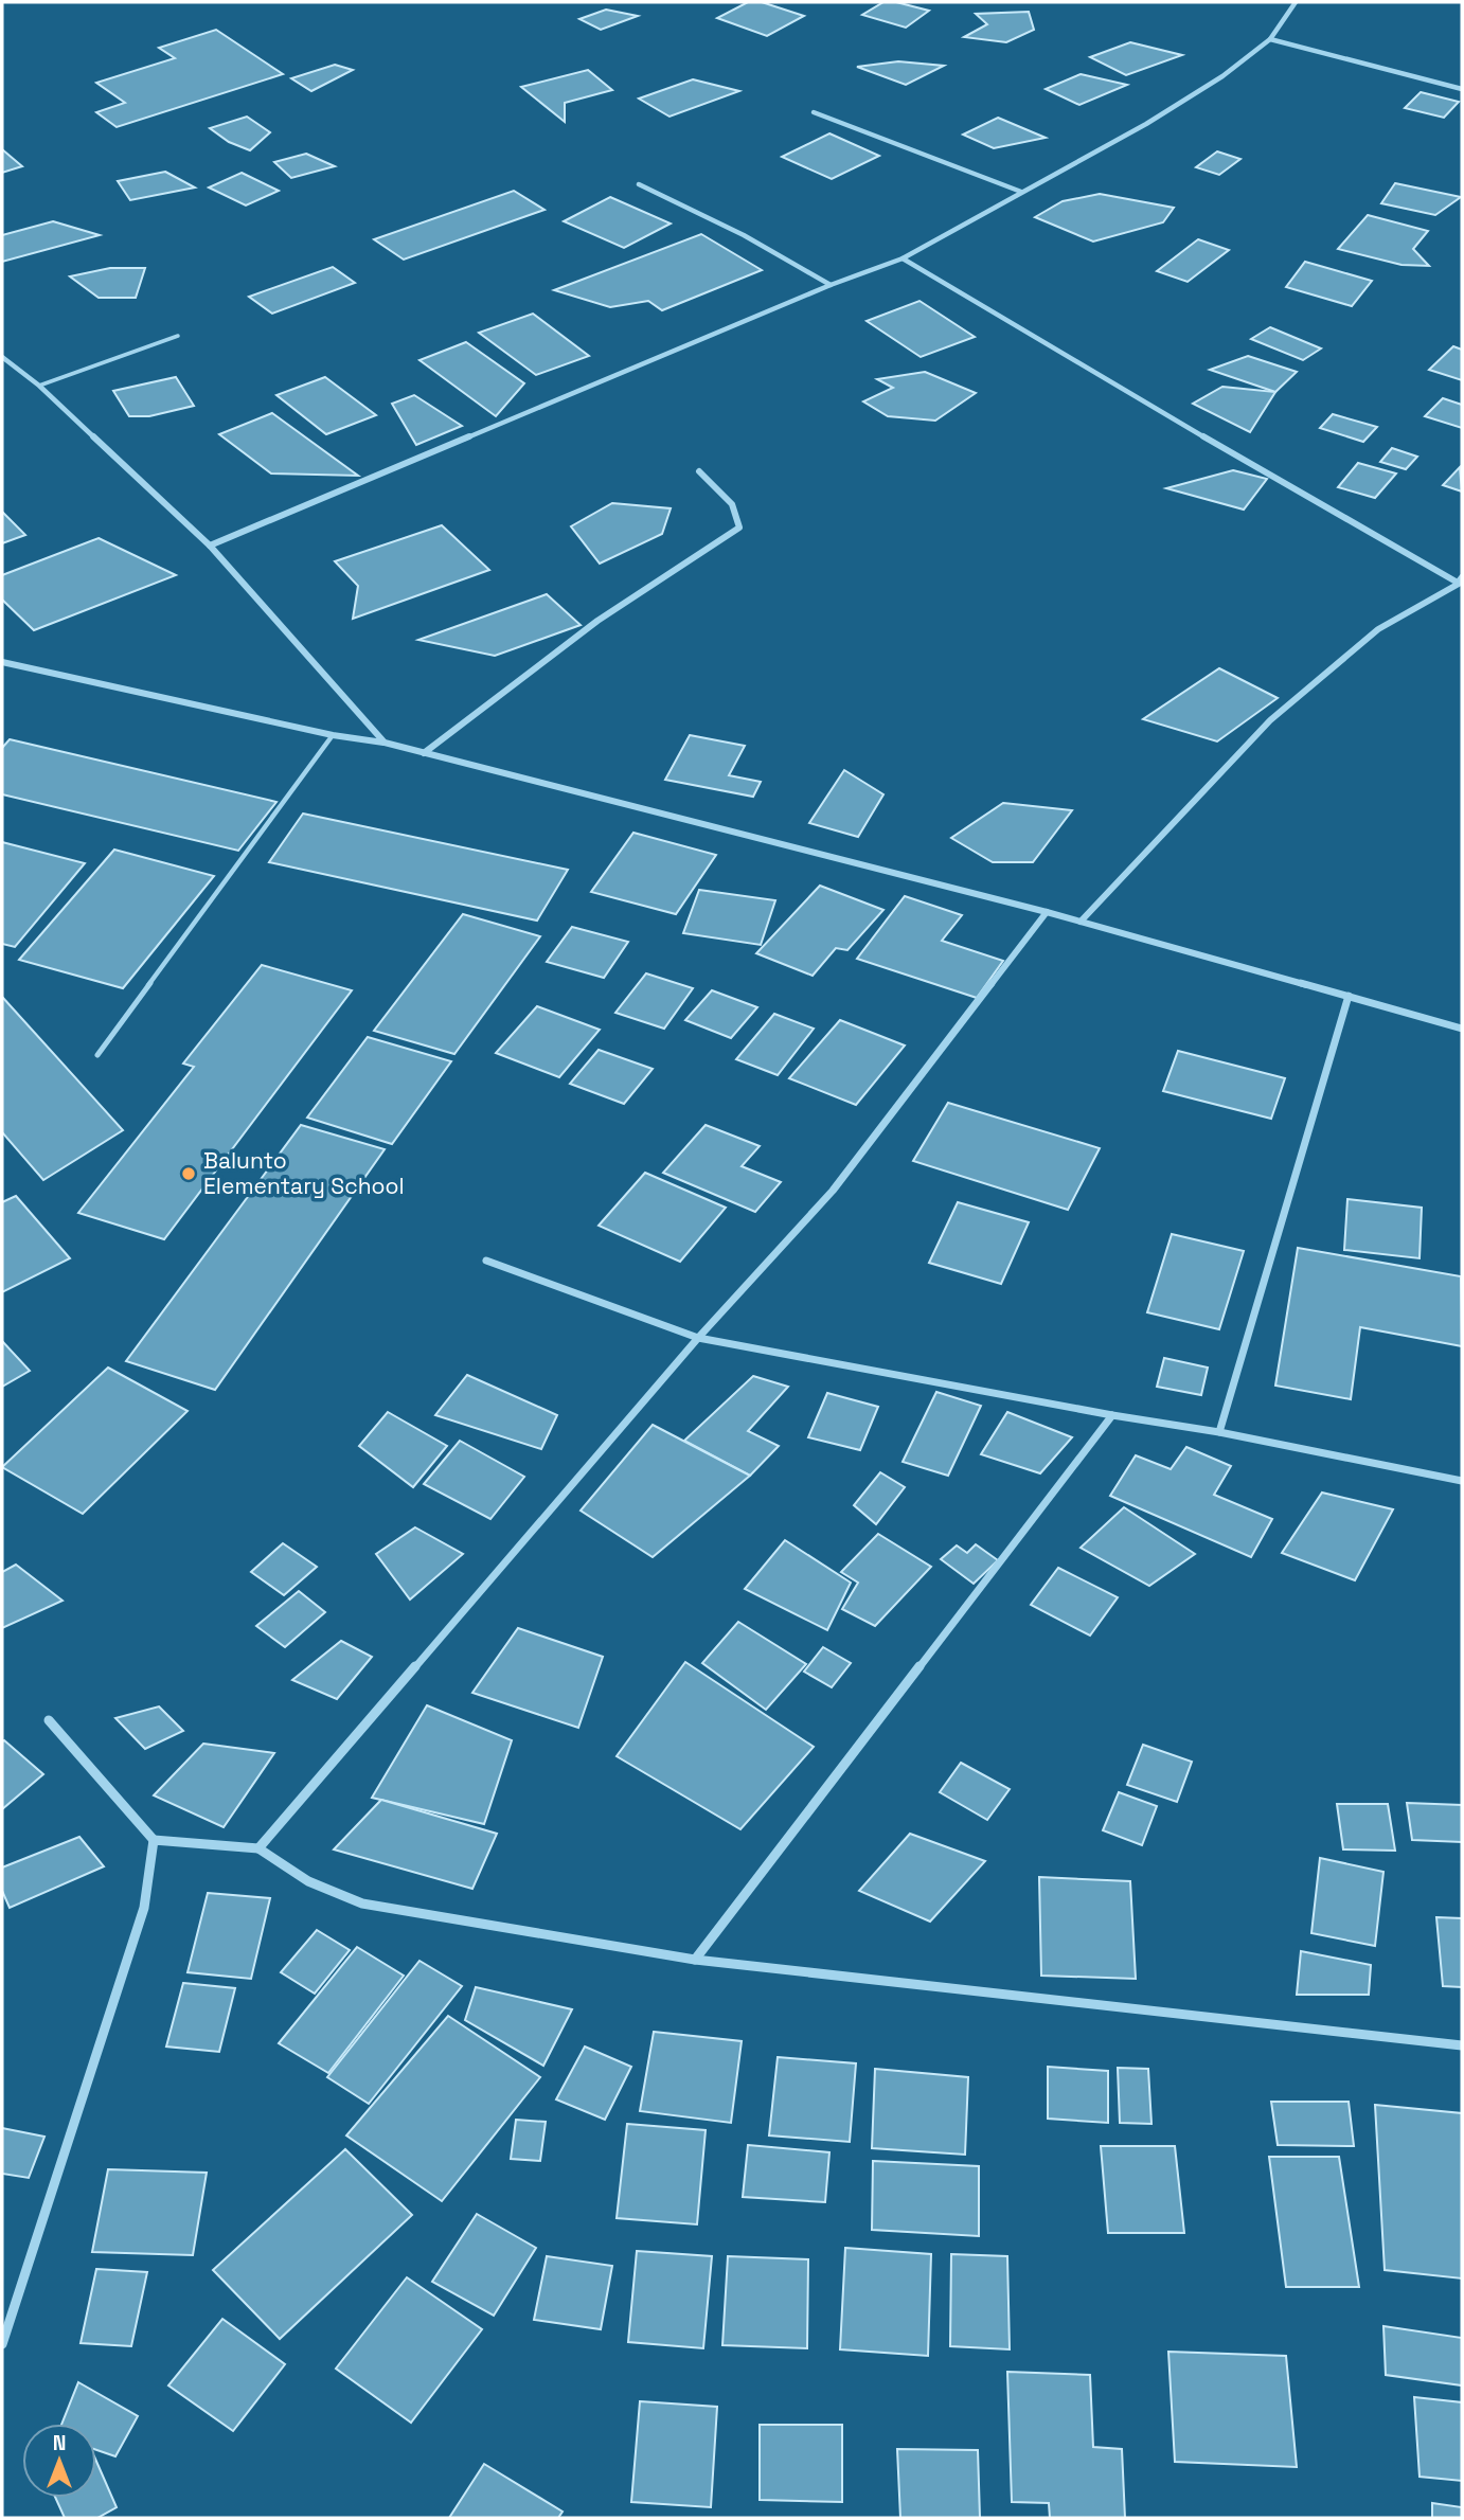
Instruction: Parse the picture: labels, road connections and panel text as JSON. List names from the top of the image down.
{
  "places": ["Balunto Elementary School"],
  "north": "top"
}
